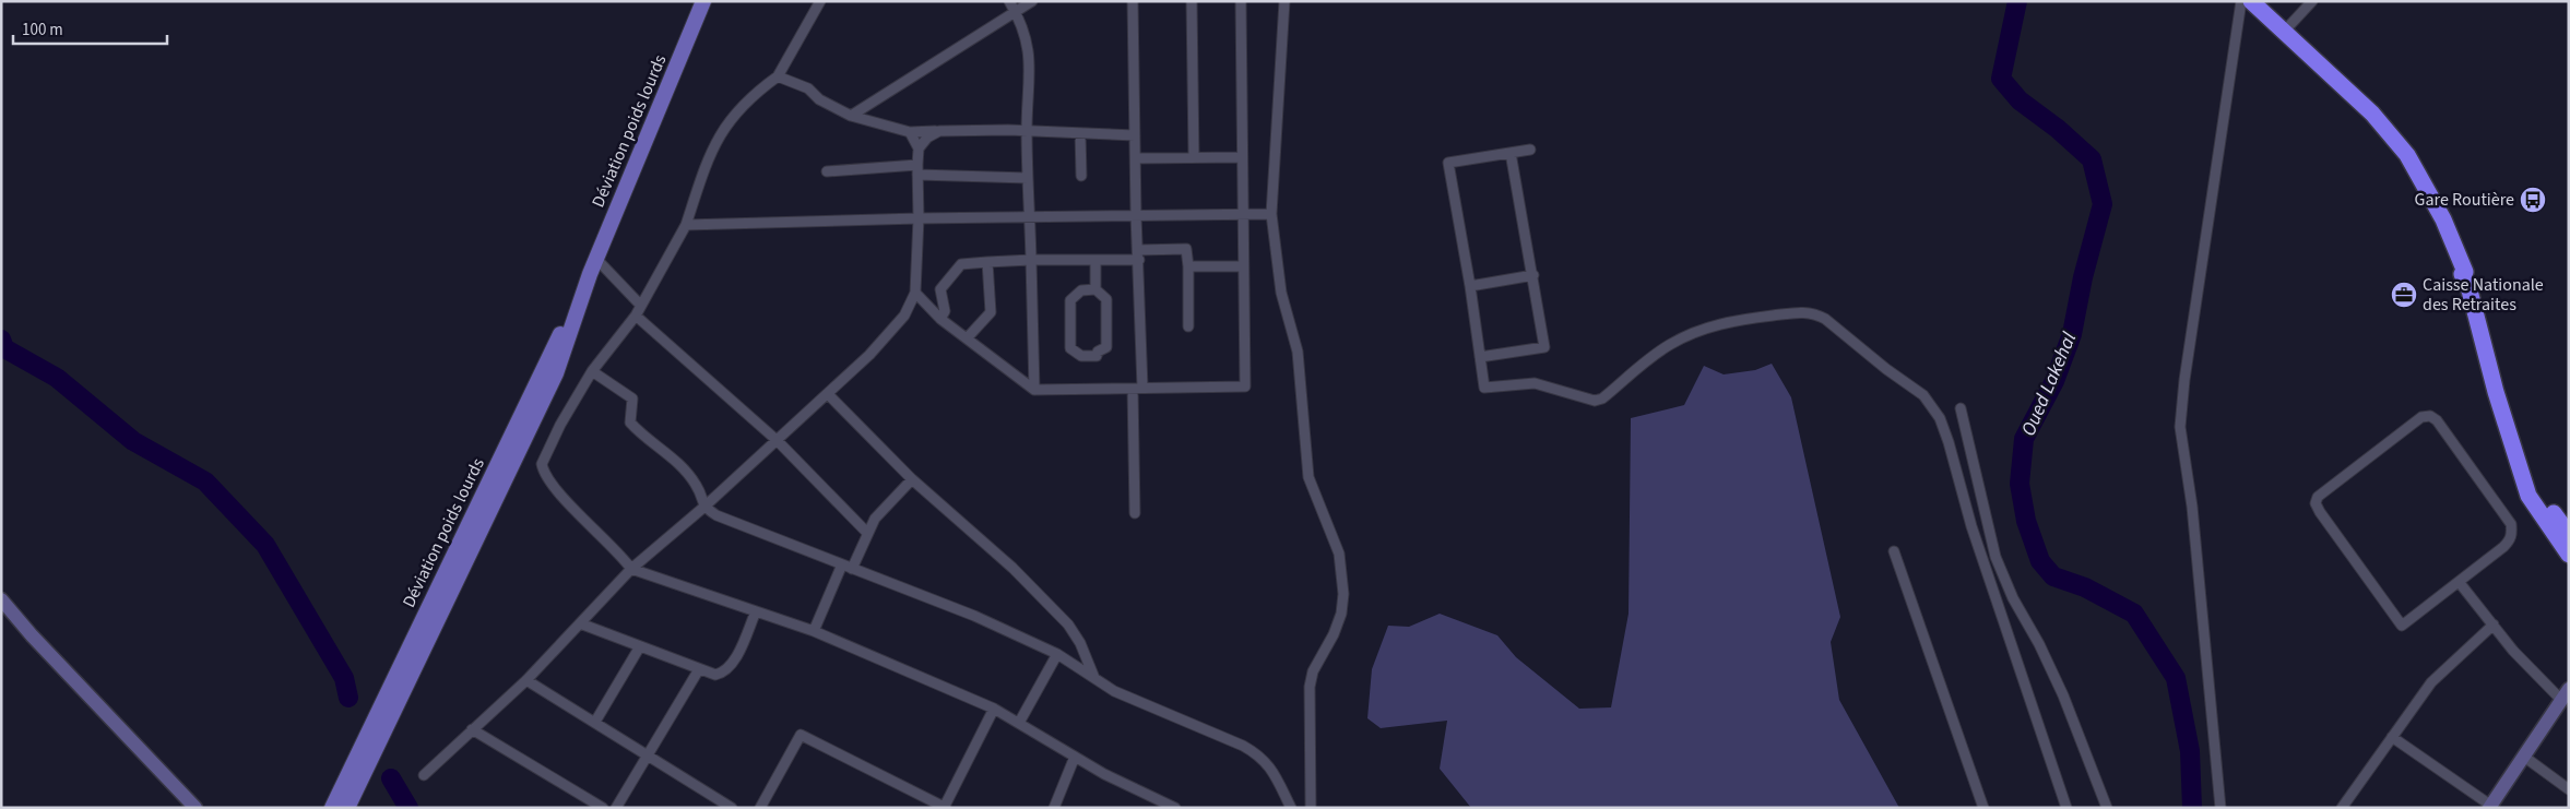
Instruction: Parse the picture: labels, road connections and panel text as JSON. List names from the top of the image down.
{
  "streets": {
    "main road": ["Déviation poids lourds"]
  },
  "water": ["Oued Lakehal"],
  "places": {
    "bus stop": ["Gare Routière"],
    "office": ["Caisse Nationale des Retraites"]
  },
  "scale_bar": "100 m"
}
